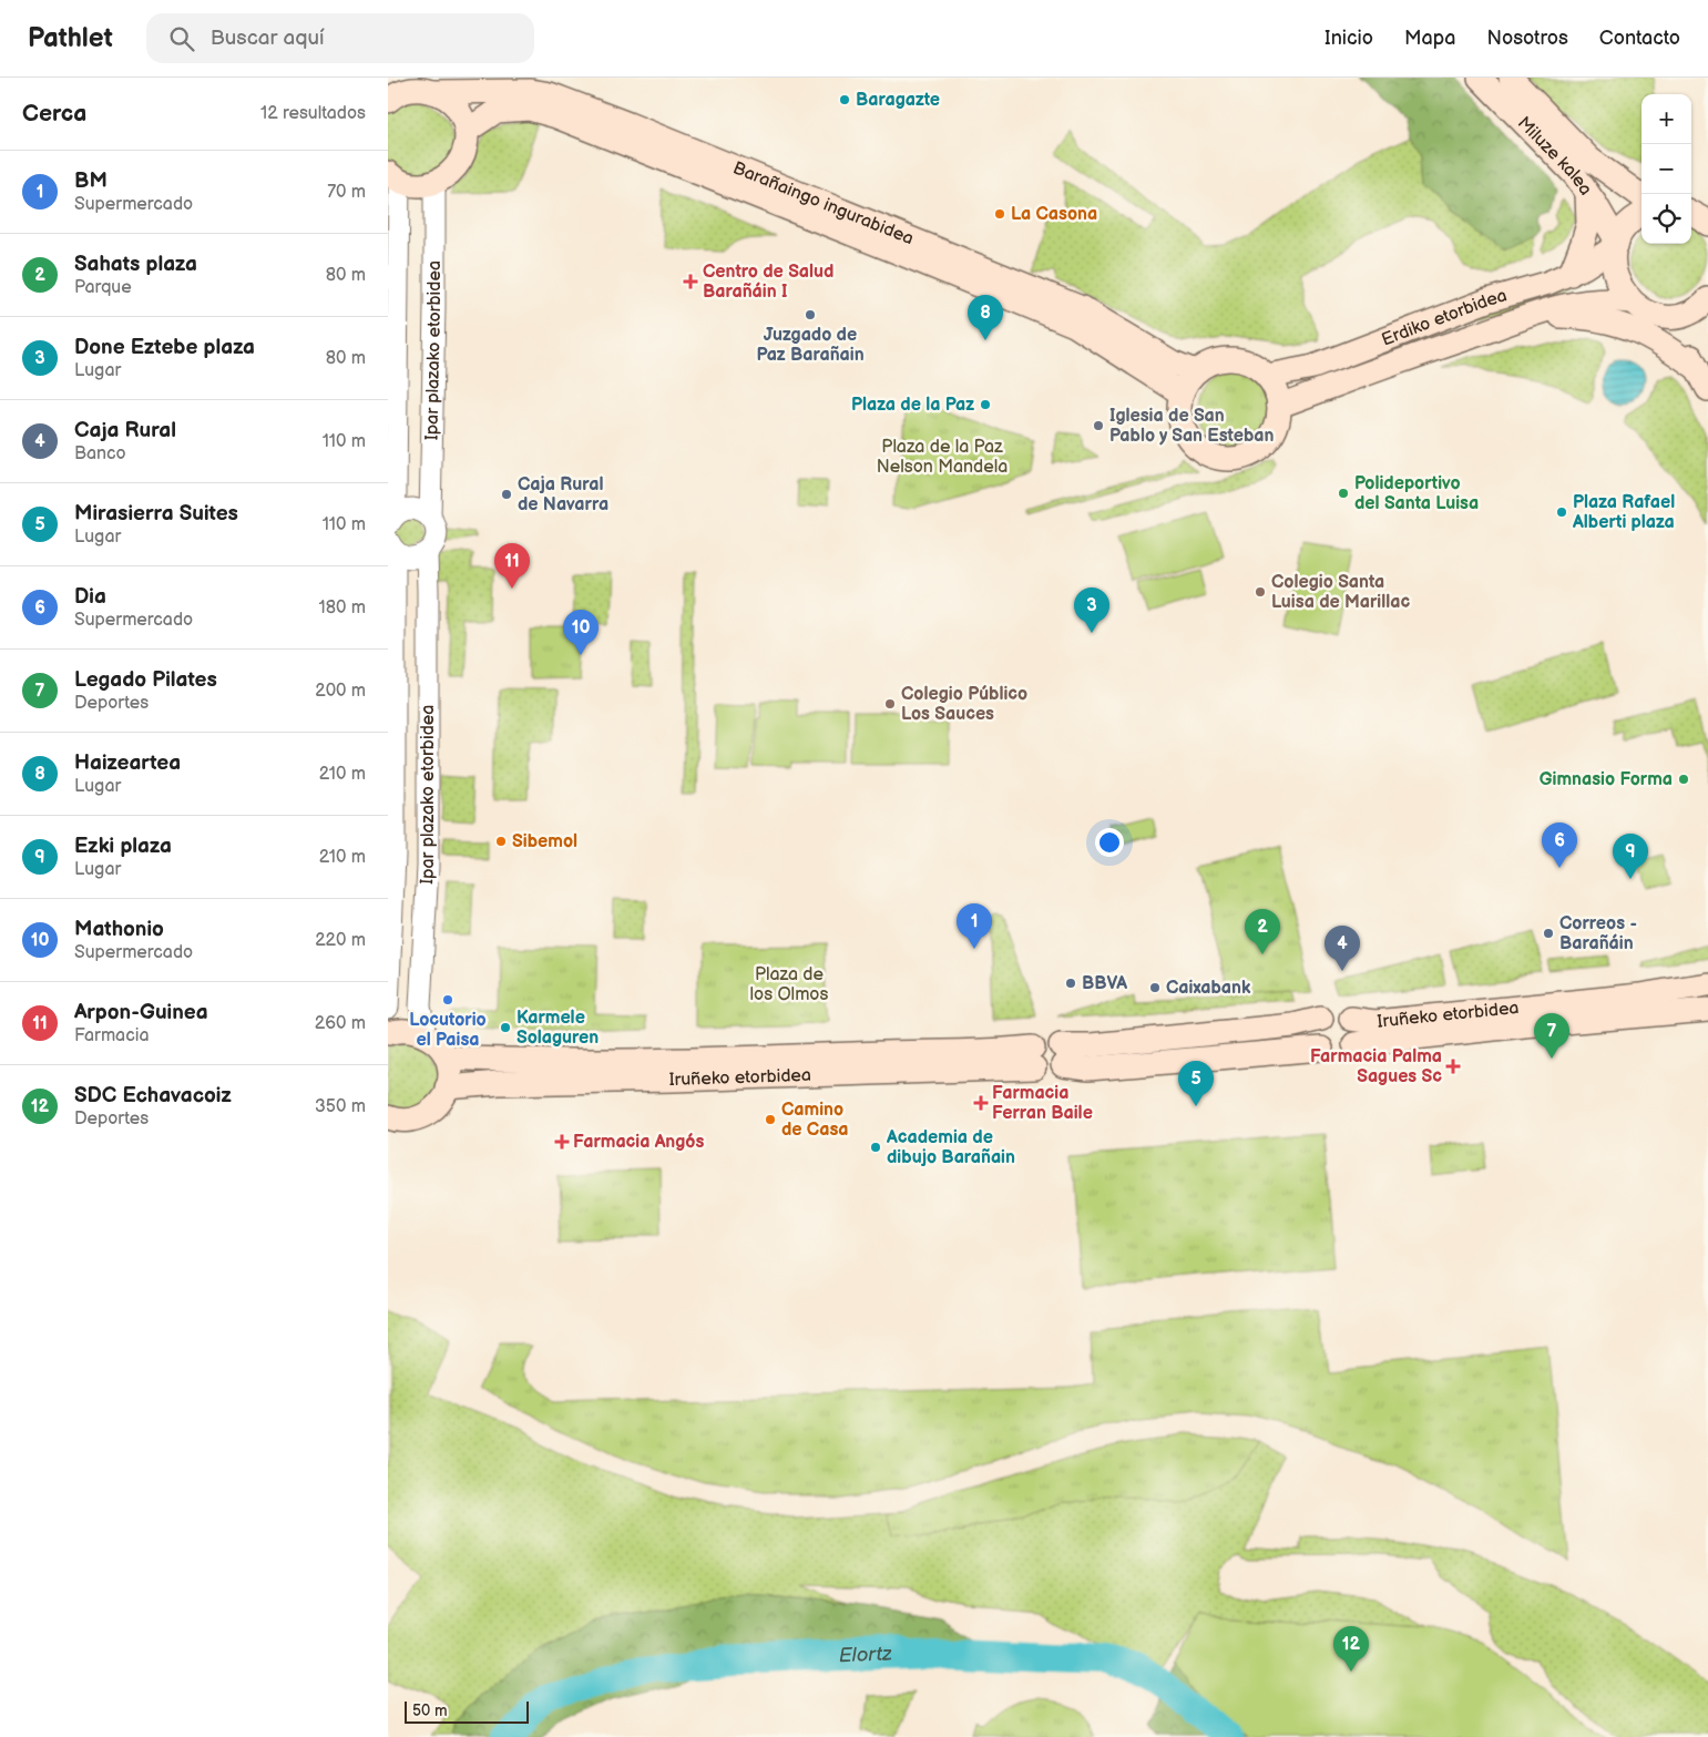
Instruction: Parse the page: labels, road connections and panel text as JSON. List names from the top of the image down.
{
  "streets": {
    "main road": [
      "Miluze kalea",
      "Barañaingo ingurabidea",
      "Erdiko etorbidea",
      "Iruñeko etorbidea"
    ],
    "street": ["Ipar plazako etorbidea"]
  },
  "crossings": [
    ["Miluze kalea", "Erdiko etorbidea"],
    ["Barañaingo ingurabidea", "Erdiko etorbidea"]
  ],
  "water": ["Elortz"],
  "parks": ["Plaza de la Paz Nelson Mandela", "Plaza de los Olmos"],
  "places": {
    "other": [
      "Baragazte",
      "La Casona",
      "Juzgado de Paz Barañain",
      "Plaza de la Paz",
      "Iglesia de San Pablo y San Esteban",
      "Polideportivo del Santa Luisa",
      "Caja Rural de Navarra",
      "Plaza Rafael Alberti plaza",
      "Colegio Santa Luisa de Marillac",
      "Colegio Público Los Sauces",
      "Gimnasio Forma",
      "Sibemol",
      "Correos - Barañáin",
      "BBVA",
      "Caixabank",
      "Locutorio el Paisa",
      "Karmele Solaguren",
      "Camino de Casa",
      "Academia de dibujo Barañain"
    ],
    "health": [
      "Centro de Salud Barañáin I",
      "Farmacia Palma Sagues Sc",
      "Farmacia Ferran Baile",
      "Farmacia Angós"
    ]
  },
  "scale_bar": "50 m",
  "page": {
    "header": "Pathlet",
    "search": "Buscar aquí",
    "nav": [
      "Inicio",
      "Mapa",
      "Nosotros",
      "Contacto"
    ],
    "heading": ["Cerca", "12 resultados"],
    "map_buttons": ["+", "−"],
    "list": [
      {
        "mark": "1",
        "name": "BM",
        "note": "Supermercado",
        "value": "70 m"
      },
      {
        "mark": "2",
        "name": "Sahats plaza",
        "note": "Parque",
        "value": "80 m"
      },
      {
        "mark": "3",
        "name": "Done Eztebe plaza",
        "note": "Lugar",
        "value": "80 m"
      },
      {
        "mark": "4",
        "name": "Caja Rural",
        "note": "Banco",
        "value": "110 m"
      },
      {
        "mark": "5",
        "name": "Mirasierra Suites",
        "note": "Lugar",
        "value": "110 m"
      },
      {
        "mark": "6",
        "name": "Dia",
        "note": "Supermercado",
        "value": "180 m"
      },
      {
        "mark": "7",
        "name": "Legado Pilates",
        "note": "Deportes",
        "value": "200 m"
      },
      {
        "mark": "8",
        "name": "Haizeartea",
        "note": "Lugar",
        "value": "210 m"
      },
      {
        "mark": "9",
        "name": "Ezki plaza",
        "note": "Lugar",
        "value": "210 m"
      },
      {
        "mark": "10",
        "name": "Mathonio",
        "note": "Supermercado",
        "value": "220 m"
      },
      {
        "mark": "11",
        "name": "Arpon-Guinea",
        "note": "Farmacia",
        "value": "260 m"
      },
      {
        "mark": "12",
        "name": "SDC Echavacoiz",
        "note": "Deportes",
        "value": "350 m"
      }
    ],
    "pins": [
      "8",
      "11",
      "3",
      "10",
      "6",
      "9",
      "1",
      "2",
      "4",
      "7",
      "5",
      "12"
    ],
    "scale": "50 m"
  }
}
